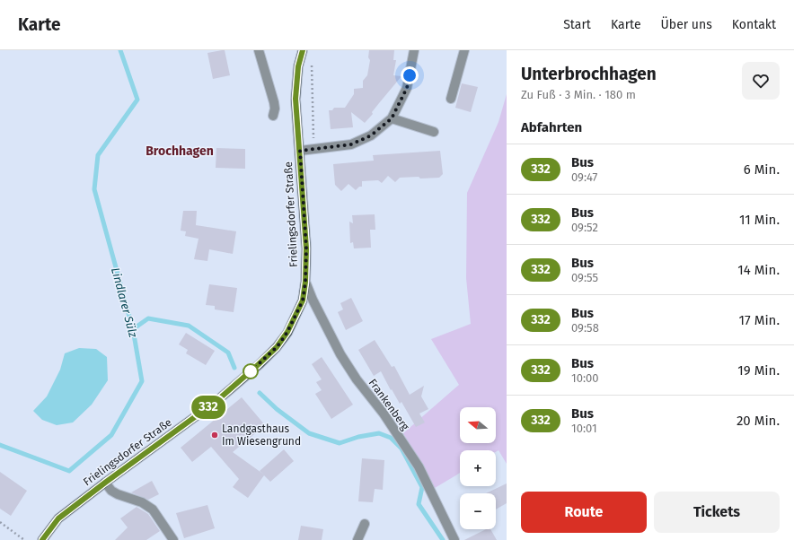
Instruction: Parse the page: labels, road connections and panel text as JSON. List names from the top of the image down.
{
  "streets": {
    "main road": ["Frielingsdorfer Straße"],
    "street": ["Frankenberg"]
  },
  "crossings": [
    ["Frielingsdorfer Straße", "Frankenberg"]
  ],
  "districts": ["Brochhagen"],
  "water": ["Lindlarer Sülz"],
  "places": ["Landgasthaus Im Wiesengrund"],
  "lines": ["bus line 332"],
  "north": "left",
  "page": {
    "header": "Karte",
    "nav": [
      "Start",
      "Karte",
      "Über uns",
      "Kontakt"
    ],
    "on_map": "332",
    "heading": [
      ["Unterbrochhagen", "Zu Fuß · 3 Min. · 180 m"],
      "Abfahrten"
    ],
    "list": [
      {
        "mark": "332",
        "name": "Bus",
        "note": "09:47",
        "value": "6 Min."
      },
      {
        "mark": "332",
        "name": "Bus",
        "note": "09:52",
        "value": "11 Min."
      },
      {
        "mark": "332",
        "name": "Bus",
        "note": "09:55",
        "value": "14 Min."
      },
      {
        "mark": "332",
        "name": "Bus",
        "note": "09:58",
        "value": "17 Min."
      },
      {
        "mark": "332",
        "name": "Bus",
        "note": "10:00",
        "value": "19 Min."
      },
      {
        "mark": "332",
        "name": "Bus",
        "note": "10:01",
        "value": "20 Min."
      }
    ],
    "map_buttons": ["+", "−"],
    "buttons": ["Route", "Tickets"]
  }
}
